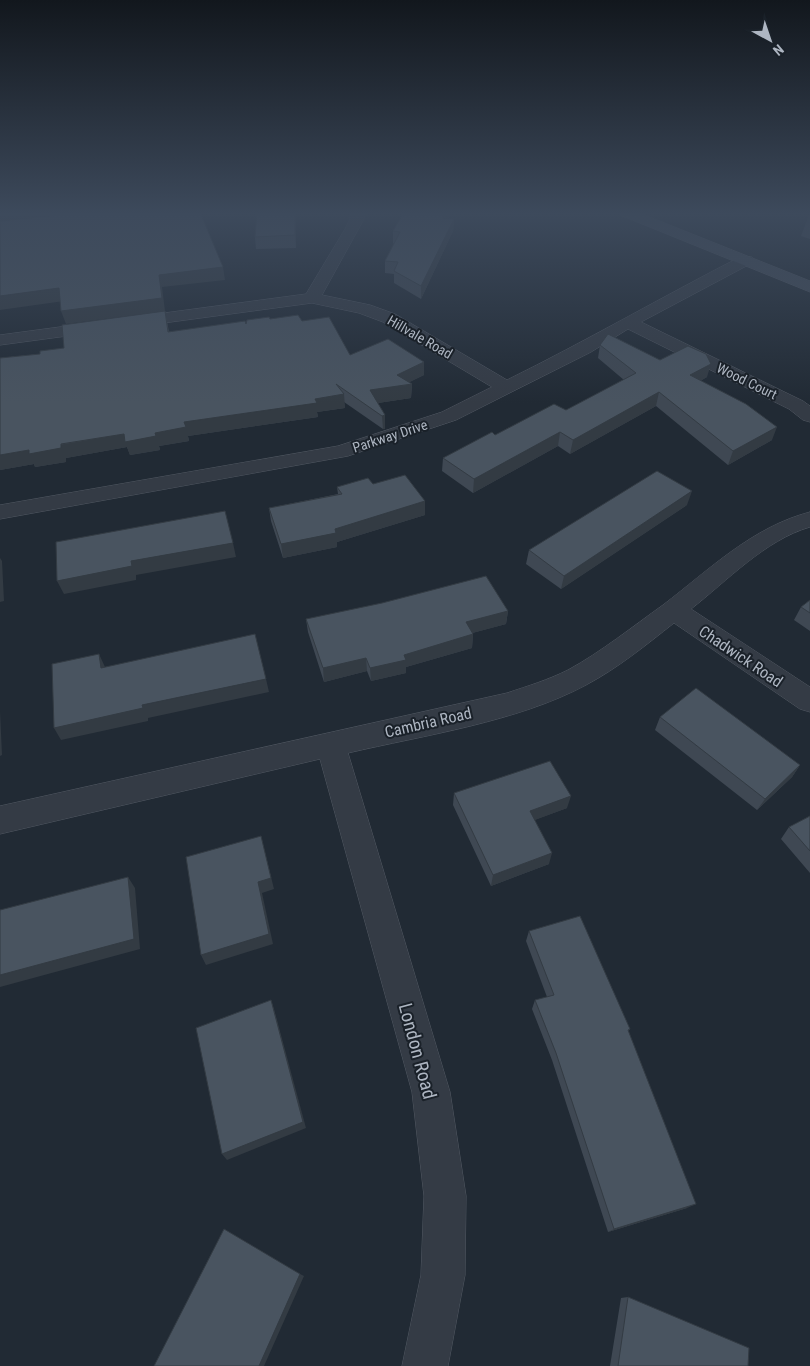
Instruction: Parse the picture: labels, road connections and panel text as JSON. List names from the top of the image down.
{
  "streets": {
    "street": [
      "Hillvale Road",
      "Wood Court",
      "Parkway Drive",
      "Chadwick Road",
      "Cambria Road",
      "London Road"
    ]
  },
  "crossings": [
    ["Hillvale Road", "Parkway Drive"],
    ["Wood Court", "Parkway Drive"],
    ["Chadwick Road", "Cambria Road"],
    ["Cambria Road", "London Road"]
  ],
  "north": "bottom right"
}
